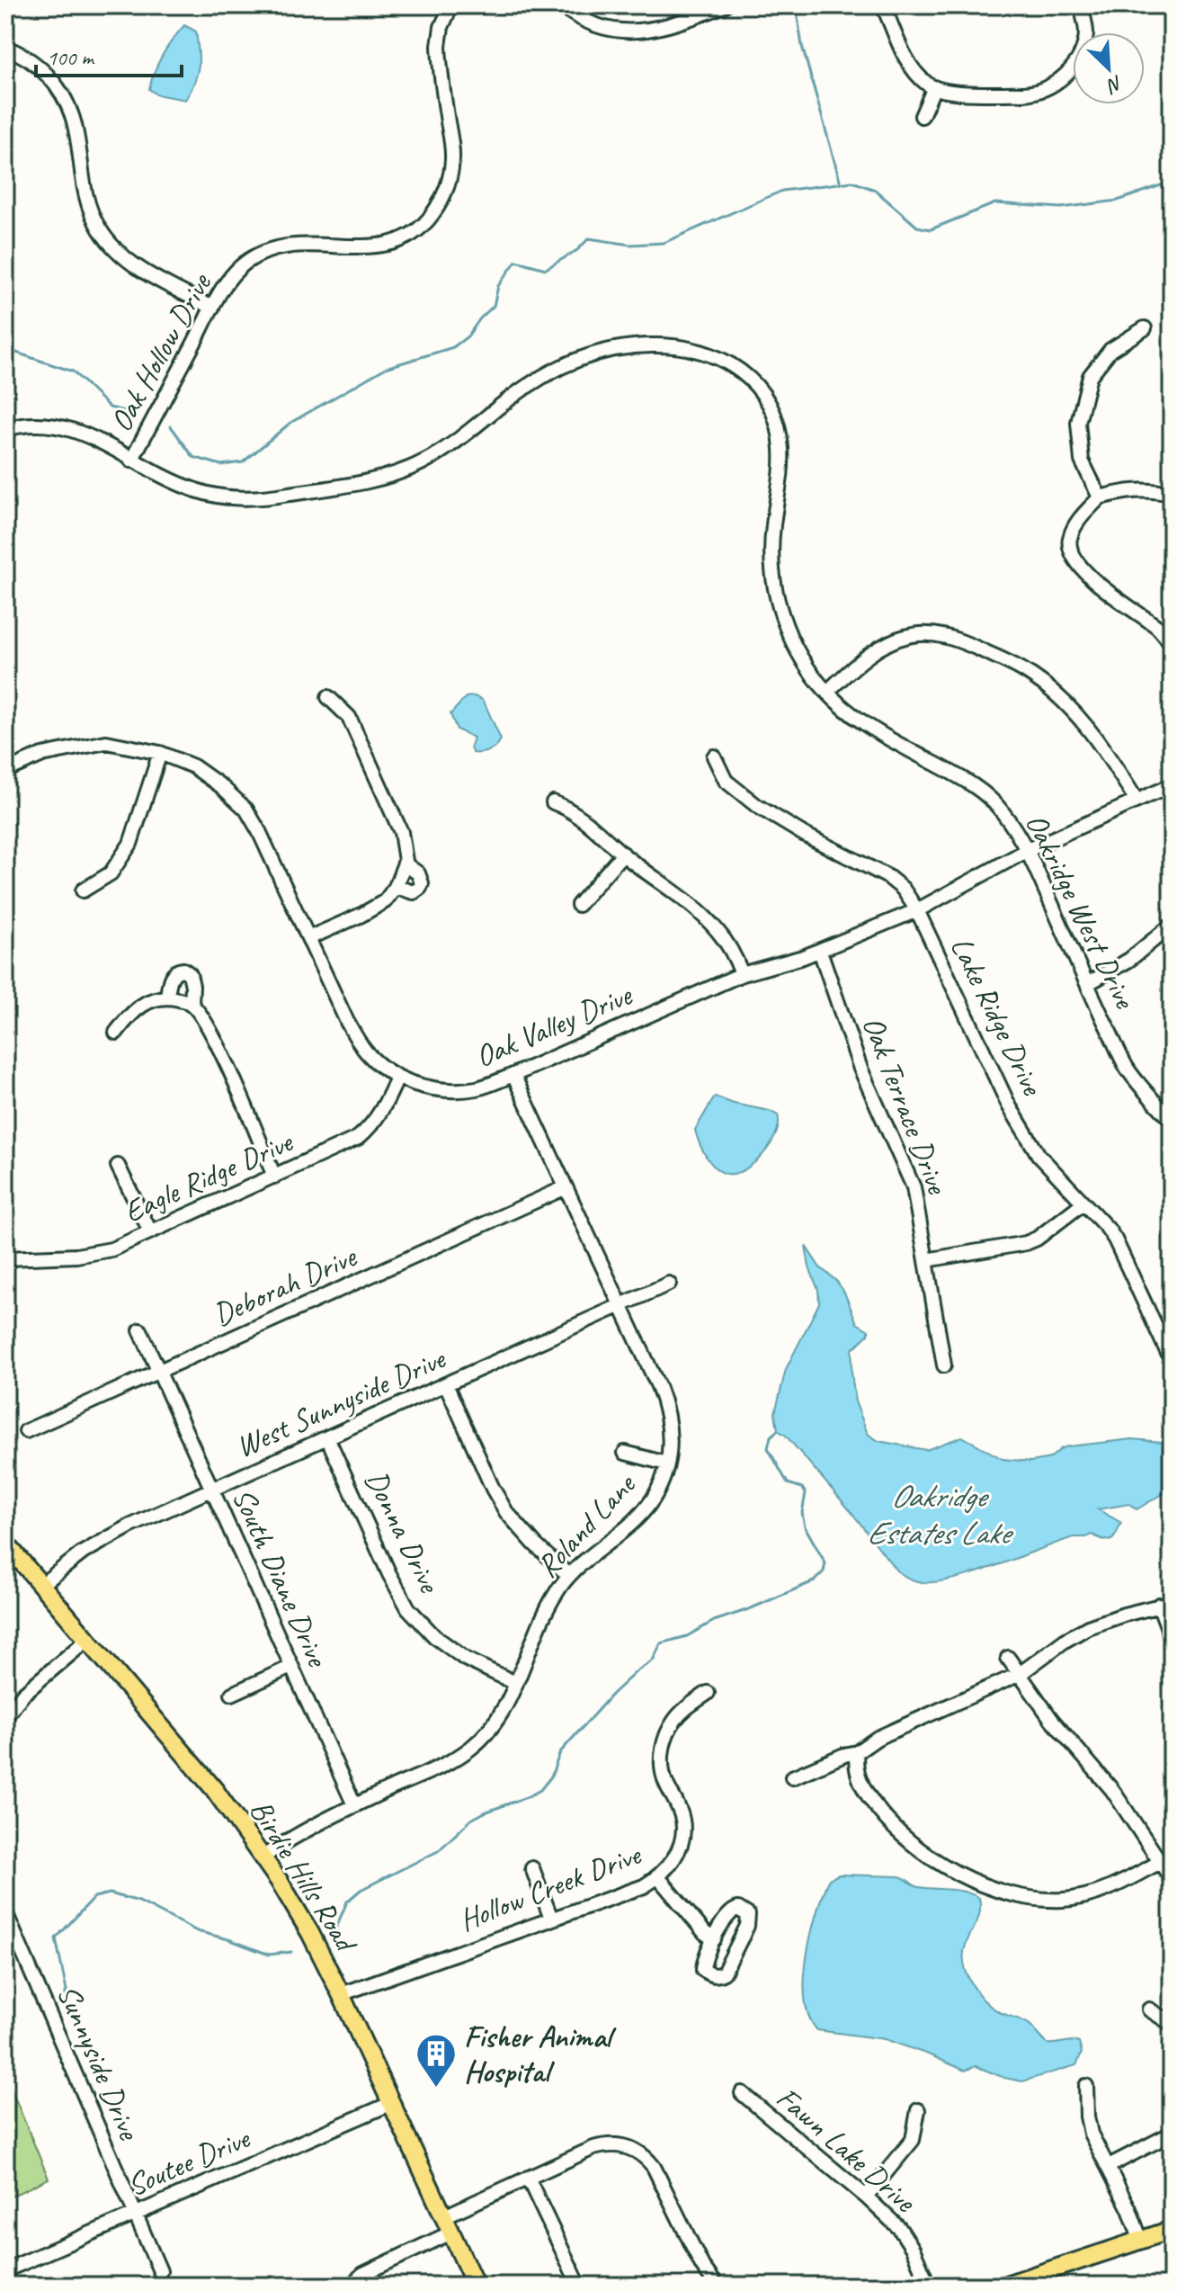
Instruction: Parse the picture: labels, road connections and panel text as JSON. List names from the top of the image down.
{
  "streets": {
    "main road": ["Birdie Hills Road"],
    "street": [
      "Oak Hollow Drive",
      "Oakridge West Drive",
      "Lake Ridge Drive",
      "Oak Valley Drive",
      "Oak Terrace Drive",
      "Eagle Ridge Drive",
      "Deborah Drive",
      "West Sunnyside Drive",
      "Roland Lane",
      "Donna Drive",
      "South Diane Drive",
      "Hollow Creek Drive",
      "Sunnyside Drive",
      "Fawn Lake Drive",
      "Soutee Drive"
    ]
  },
  "crossings": [
    ["Oak Hollow Drive", "Oakridge West Drive"],
    ["Oakridge West Drive", "Oak Valley Drive"],
    ["Lake Ridge Drive", "Oak Valley Drive"],
    ["Oak Valley Drive", "Oak Terrace Drive"],
    ["Oak Valley Drive", "Eagle Ridge Drive"],
    ["Oak Valley Drive", "Roland Lane"],
    ["Deborah Drive", "Roland Lane"],
    ["Deborah Drive", "South Diane Drive"],
    ["West Sunnyside Drive", "Roland Lane"],
    ["West Sunnyside Drive", "Donna Drive"],
    ["West Sunnyside Drive", "South Diane Drive"],
    ["West Sunnyside Drive", "Birdie Hills Road"],
    ["Roland Lane", "Donna Drive"],
    ["Roland Lane", "South Diane Drive"],
    ["Roland Lane", "Birdie Hills Road"],
    ["Birdie Hills Road", "Hollow Creek Drive"],
    ["Birdie Hills Road", "Soutee Drive"],
    ["Sunnyside Drive", "Soutee Drive"]
  ],
  "water": ["Oakridge Estates Lake"],
  "places": {
    "building": ["Fisher Animal Hospital"]
  },
  "scale_bar": "100 m",
  "north": "bottom right"
}
